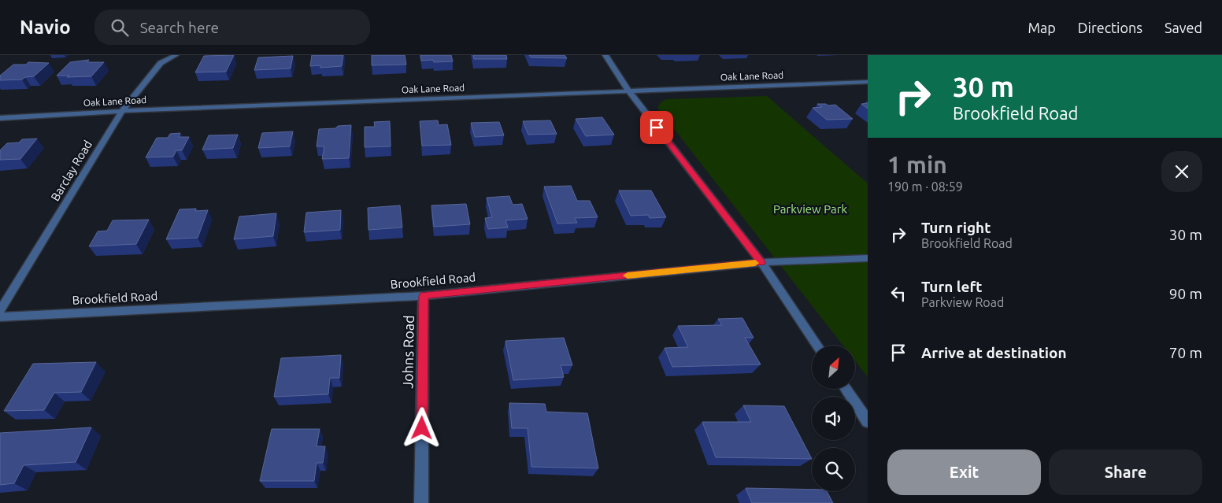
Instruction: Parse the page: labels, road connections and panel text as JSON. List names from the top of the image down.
{
  "streets": {
    "street": [
      "Oak Lane Road",
      "Barclay Road",
      "Brookfield Road",
      "Johns Road"
    ]
  },
  "crossings": [
    ["Oak Lane Road", "Barclay Road"],
    ["Brookfield Road", "Johns Road"]
  ],
  "parks": ["Parkview Park"],
  "north": "top right",
  "page": {
    "header": "Navio",
    "search": "Search here",
    "nav": ["Map", "Directions", "Saved"],
    "turn": ["30 m", "Brookfield Road"],
    "heading": ["1 min", "190 m · 08:59"],
    "list": [
      {
        "name": "Turn right",
        "note": "Brookfield Road",
        "value": "30 m"
      },
      {
        "name": "Turn left",
        "note": "Parkview Road",
        "value": "90 m"
      },
      {
        "name": "Arrive at destination",
        "value": "70 m"
      }
    ],
    "buttons": ["Exit", "Share"]
  }
}
